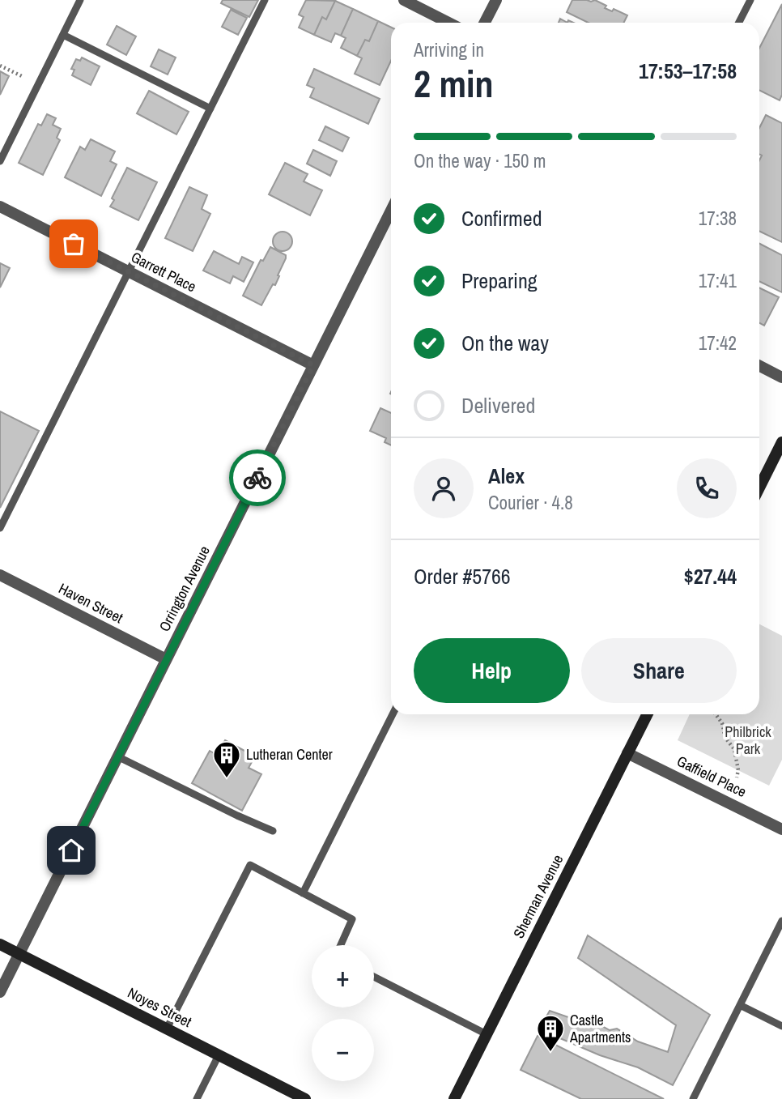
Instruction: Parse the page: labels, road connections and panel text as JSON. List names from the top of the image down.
{
  "streets": {
    "street": [
      "Garrett Place",
      "Orrington Avenue",
      "Haven Street",
      "Gaffield Place",
      "Sherman Avenue",
      "Noyes Street"
    ]
  },
  "crossings": [
    ["Garrett Place", "Orrington Avenue"],
    ["Orrington Avenue", "Haven Street"],
    ["Orrington Avenue", "Noyes Street"],
    ["Gaffield Place", "Sherman Avenue"]
  ],
  "parks": ["Philbrick Park"],
  "places": {
    "building": ["Lutheran Center", "Castle Apartments"]
  },
  "page": {
    "heading": ["2 min", "Arriving in", "17:53–17:58"],
    "panel": [
      "Alex",
      "Courier · 4.8",
      "Order #5766",
      "$27.44"
    ],
    "bar": "On the way · 150 m",
    "list": [
      ["Confirmed", "17:38"],
      ["Preparing", "17:41"],
      ["On the way", "17:42"],
      "Delivered"
    ],
    "buttons": ["Help", "Share"],
    "map_buttons": ["+", "−"]
  }
}
